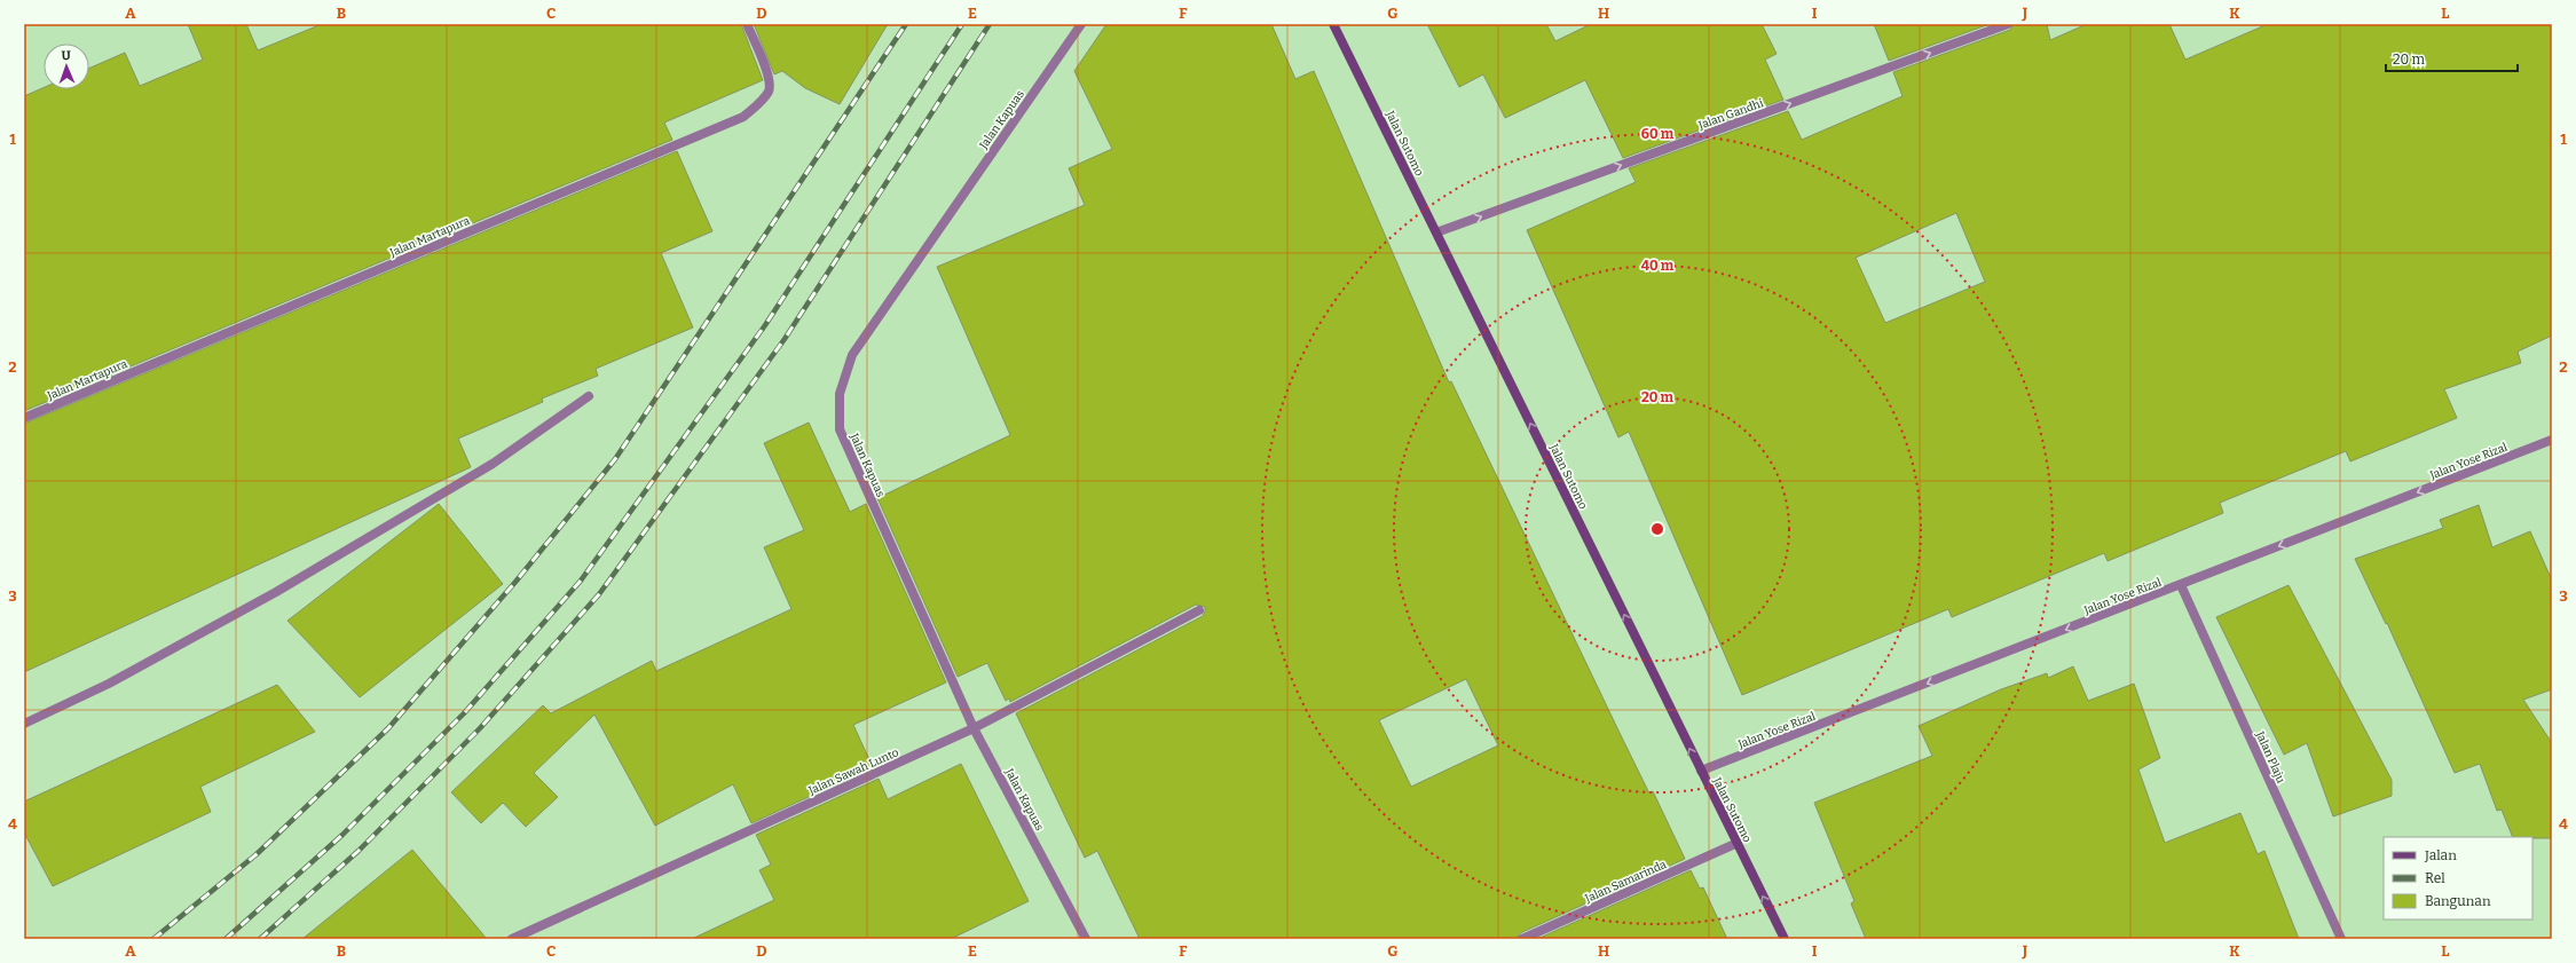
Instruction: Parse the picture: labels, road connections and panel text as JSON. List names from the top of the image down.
{
  "streets": {
    "main road": ["Jalan Sutomo"],
    "street": [
      "Jalan Gandhi",
      "Jalan Kapuas",
      "Jalan Martapura",
      "Jalan Yose Rizal",
      "Jalan Plaju",
      "Jalan Sawah Lunto",
      "Jalan Samarinda"
    ]
  },
  "crossings": [
    ["Jalan Gandhi", "Jalan Sutomo"],
    ["Jalan Kapuas", "Jalan Sawah Lunto"],
    ["Jalan Sutomo", "Jalan Yose Rizal"],
    ["Jalan Sutomo", "Jalan Samarinda"],
    ["Jalan Yose Rizal", "Jalan Plaju"]
  ],
  "one_way": ["Jalan Gandhi", "Jalan Sutomo", "Jalan Yose Rizal"],
  "legend": ["Jalan", "Rel", "Bangunan"],
  "scale_bar": "20 m",
  "north": "top",
  "grid": {
    "columns": [
      "A",
      "B",
      "C",
      "D",
      "E",
      "F",
      "G",
      "H",
      "I",
      "J",
      "K",
      "L"
    ],
    "rows": [
      "1",
      "2",
      "3",
      "4"
    ]
  },
  "rings": ["60 m", "40 m", "20 m"]
}
